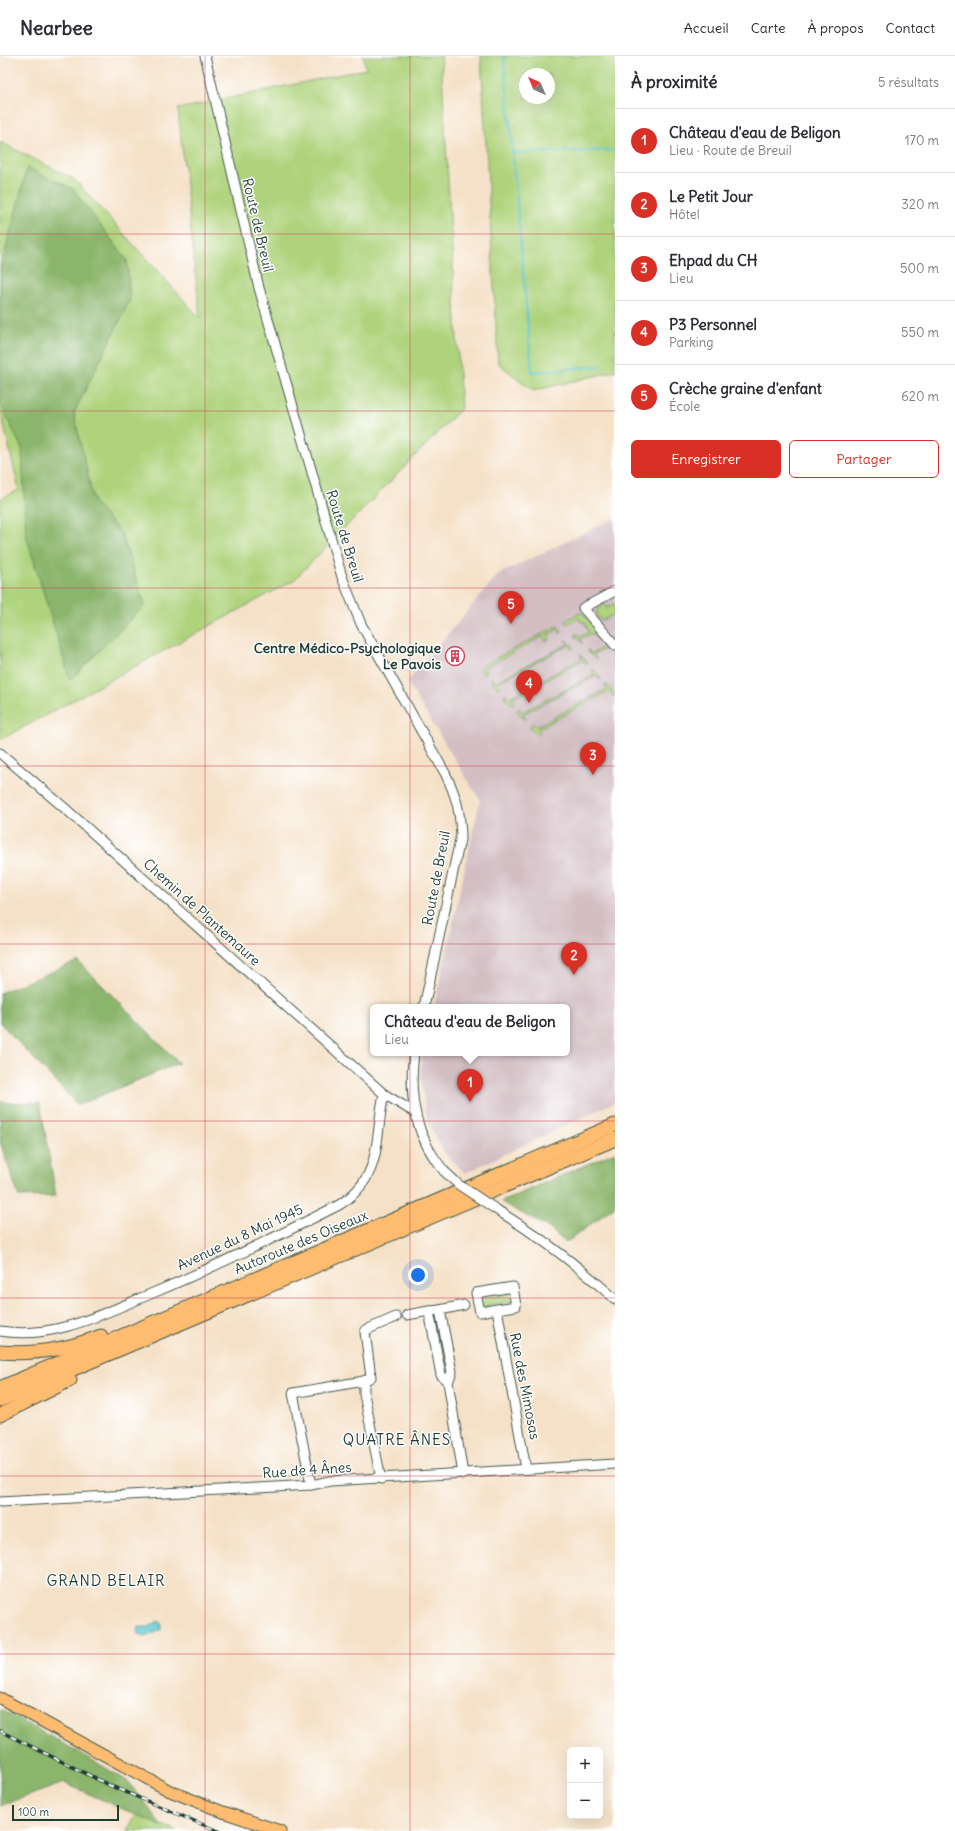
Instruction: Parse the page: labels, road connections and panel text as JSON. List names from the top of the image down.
{
  "streets": {
    "highway": ["Autoroute des Oiseaux"],
    "street": [
      "Route de Breuil",
      "Chemin de Plantemaure",
      "Avenue du 8 Mai 1945",
      "Rue des Mimosas",
      "Rue de 4 Ânes"
    ]
  },
  "crossings": [
    ["Chemin de Plantemaure", "Avenue du 8 Mai 1945"],
    ["Rue des Mimosas", "Rue de 4 Ânes"]
  ],
  "districts": ["QUATRE ÂNES", "GRAND BELAIR"],
  "places": {
    "building": ["Centre Médico-Psychologique Le Pavois"]
  },
  "scale_bar": "100 m",
  "north": "top left",
  "page": {
    "header": "Nearbee",
    "nav": [
      "Accueil",
      "Carte",
      "À propos",
      "Contact"
    ],
    "heading": ["À proximité", "5 résultats"],
    "list": [
      {
        "mark": "1",
        "name": "Château d'eau de Beligon",
        "note": "Lieu · Route de Breuil",
        "value": "170 m"
      },
      {
        "mark": "2",
        "name": "Le Petit Jour",
        "note": "Hôtel",
        "value": "320 m"
      },
      {
        "mark": "3",
        "name": "Ehpad du CH",
        "note": "Lieu",
        "value": "500 m"
      },
      {
        "mark": "4",
        "name": "P3 Personnel",
        "note": "Parking",
        "value": "550 m"
      },
      {
        "mark": "5",
        "name": "Crèche graine d'enfant",
        "note": "École",
        "value": "620 m"
      }
    ],
    "buttons": ["Enregistrer", "Partager"],
    "pins": [
      "5",
      "4",
      "3",
      "2",
      "1"
    ],
    "popup": ["Château d'eau de Beligon", "Lieu"],
    "map_buttons": ["+", "−"],
    "scale": "100 m"
  }
}
